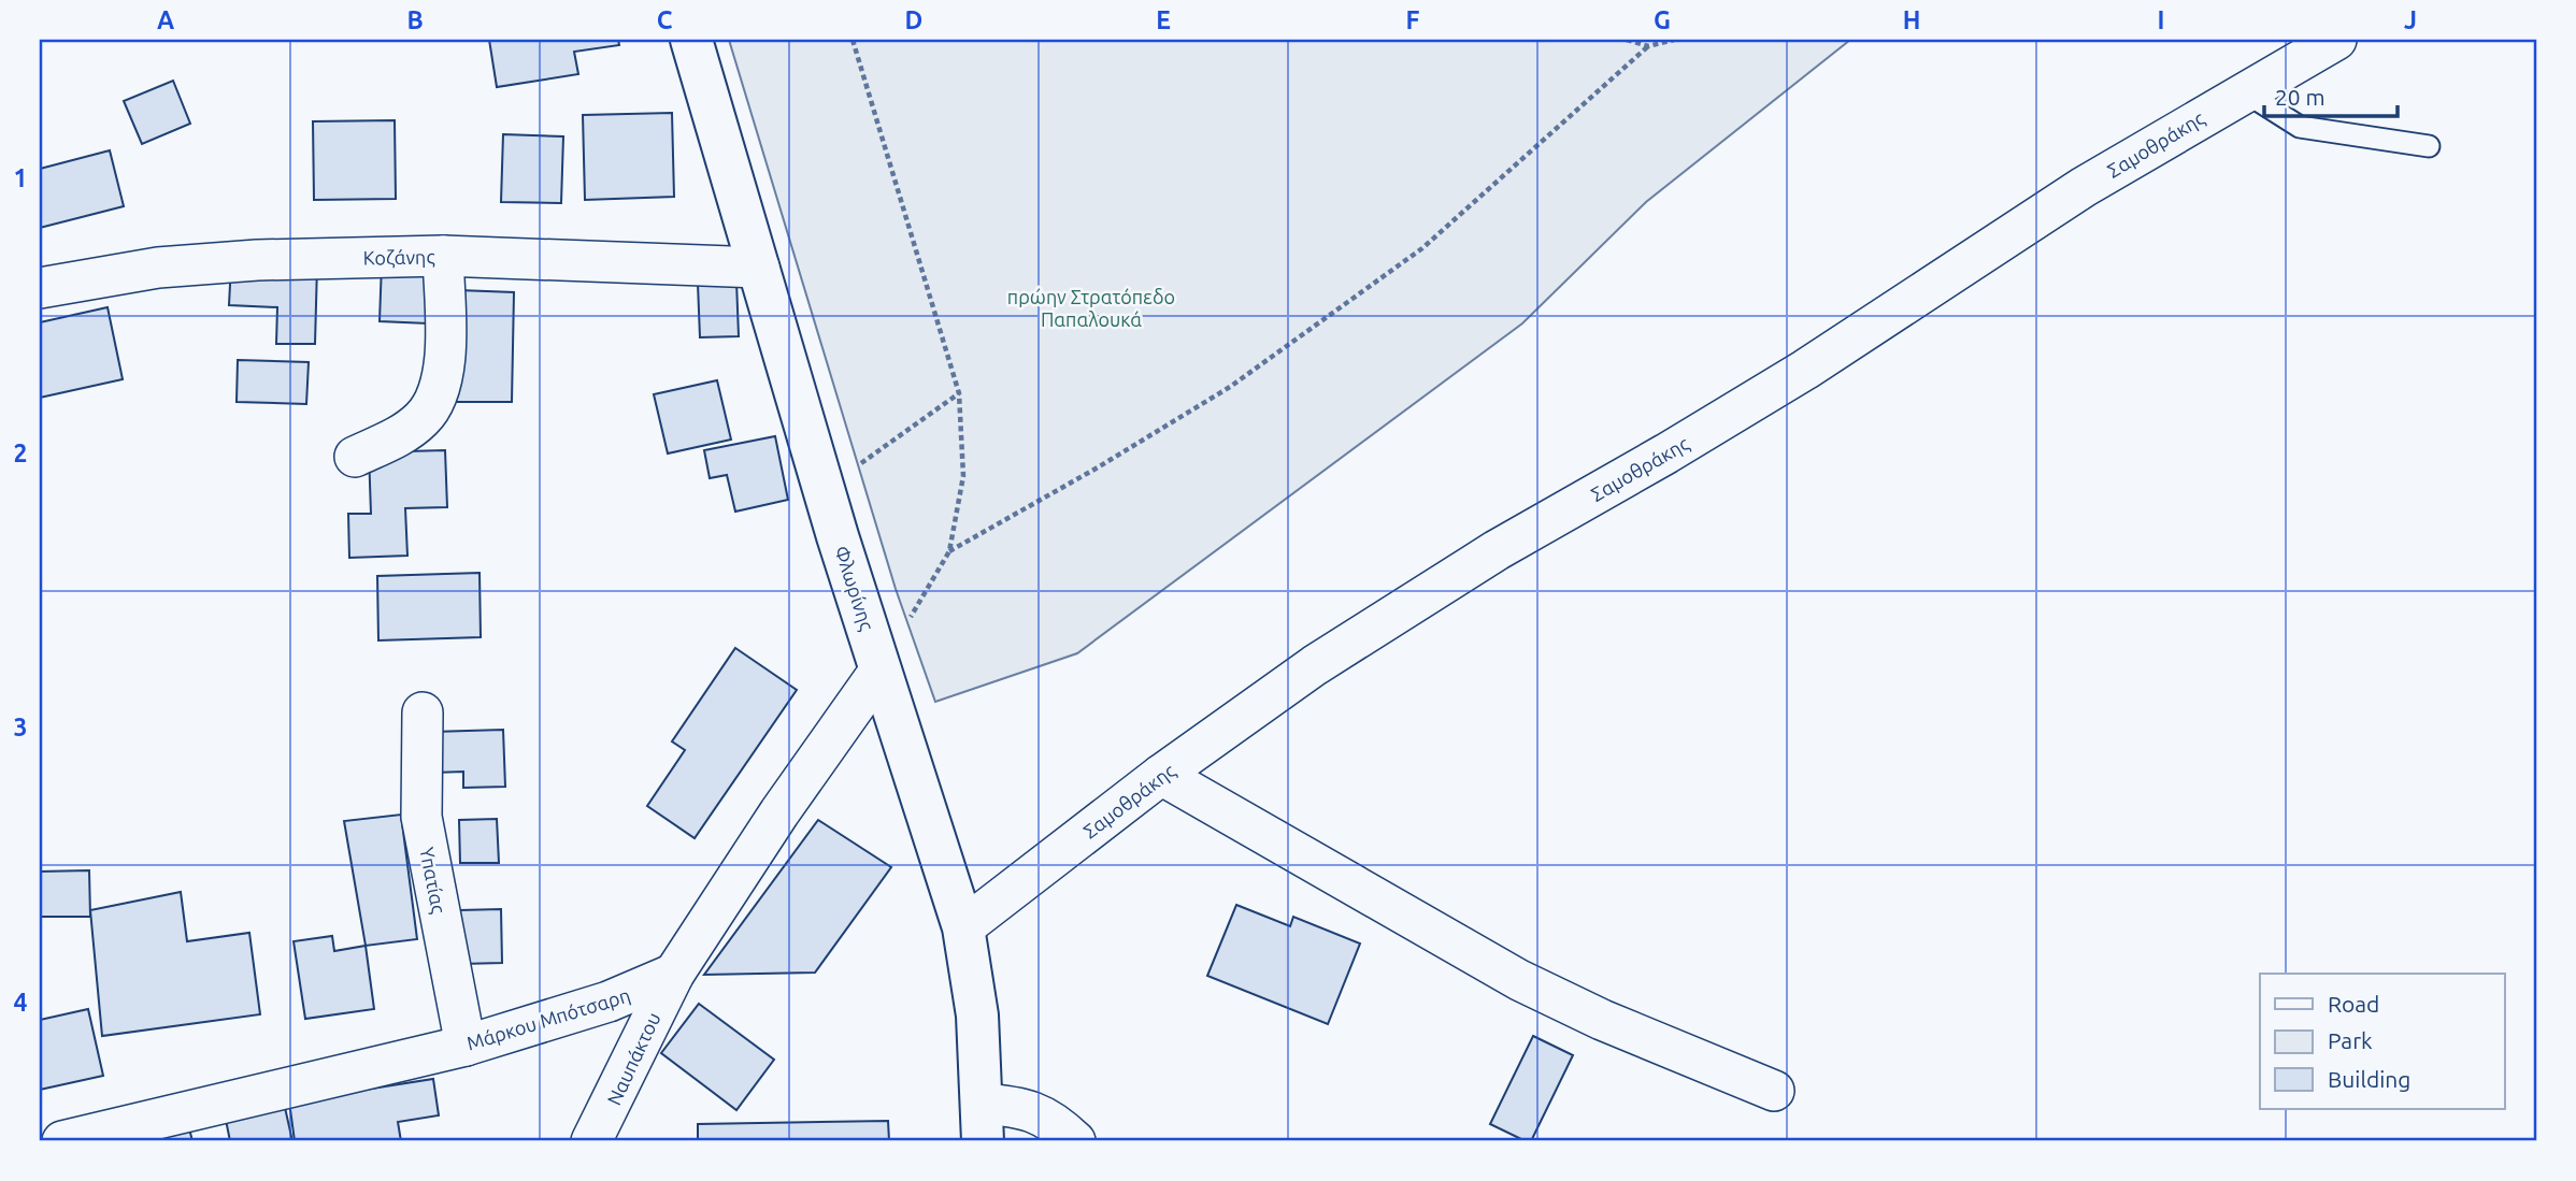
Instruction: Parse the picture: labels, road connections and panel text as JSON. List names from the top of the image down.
{
  "streets": {
    "main road": ["Φλωρίνης"],
    "street": [
      "Σαμοθράκης",
      "Κοζάνης",
      "Υπατίας",
      "Μάρκου Μπότσαρη",
      "Ναυπάκτου"
    ]
  },
  "crossings": [
    ["Σαμοθράκης", "Φλωρίνης"],
    ["Κοζάνης", "Φλωρίνης"],
    ["Υπατίας", "Μάρκου Μπότσαρη"],
    ["Μάρκου Μπότσαρη", "Ναυπάκτου"]
  ],
  "parks": ["πρώην Στρατόπεδο Παπαλουκά"],
  "legend": ["Road", "Park", "Building"],
  "scale_bar": "20 m",
  "grid": {
    "columns": [
      "A",
      "B",
      "C",
      "D",
      "E",
      "F",
      "G",
      "H",
      "I",
      "J"
    ],
    "rows": [
      "1",
      "2",
      "3",
      "4"
    ]
  }
}
